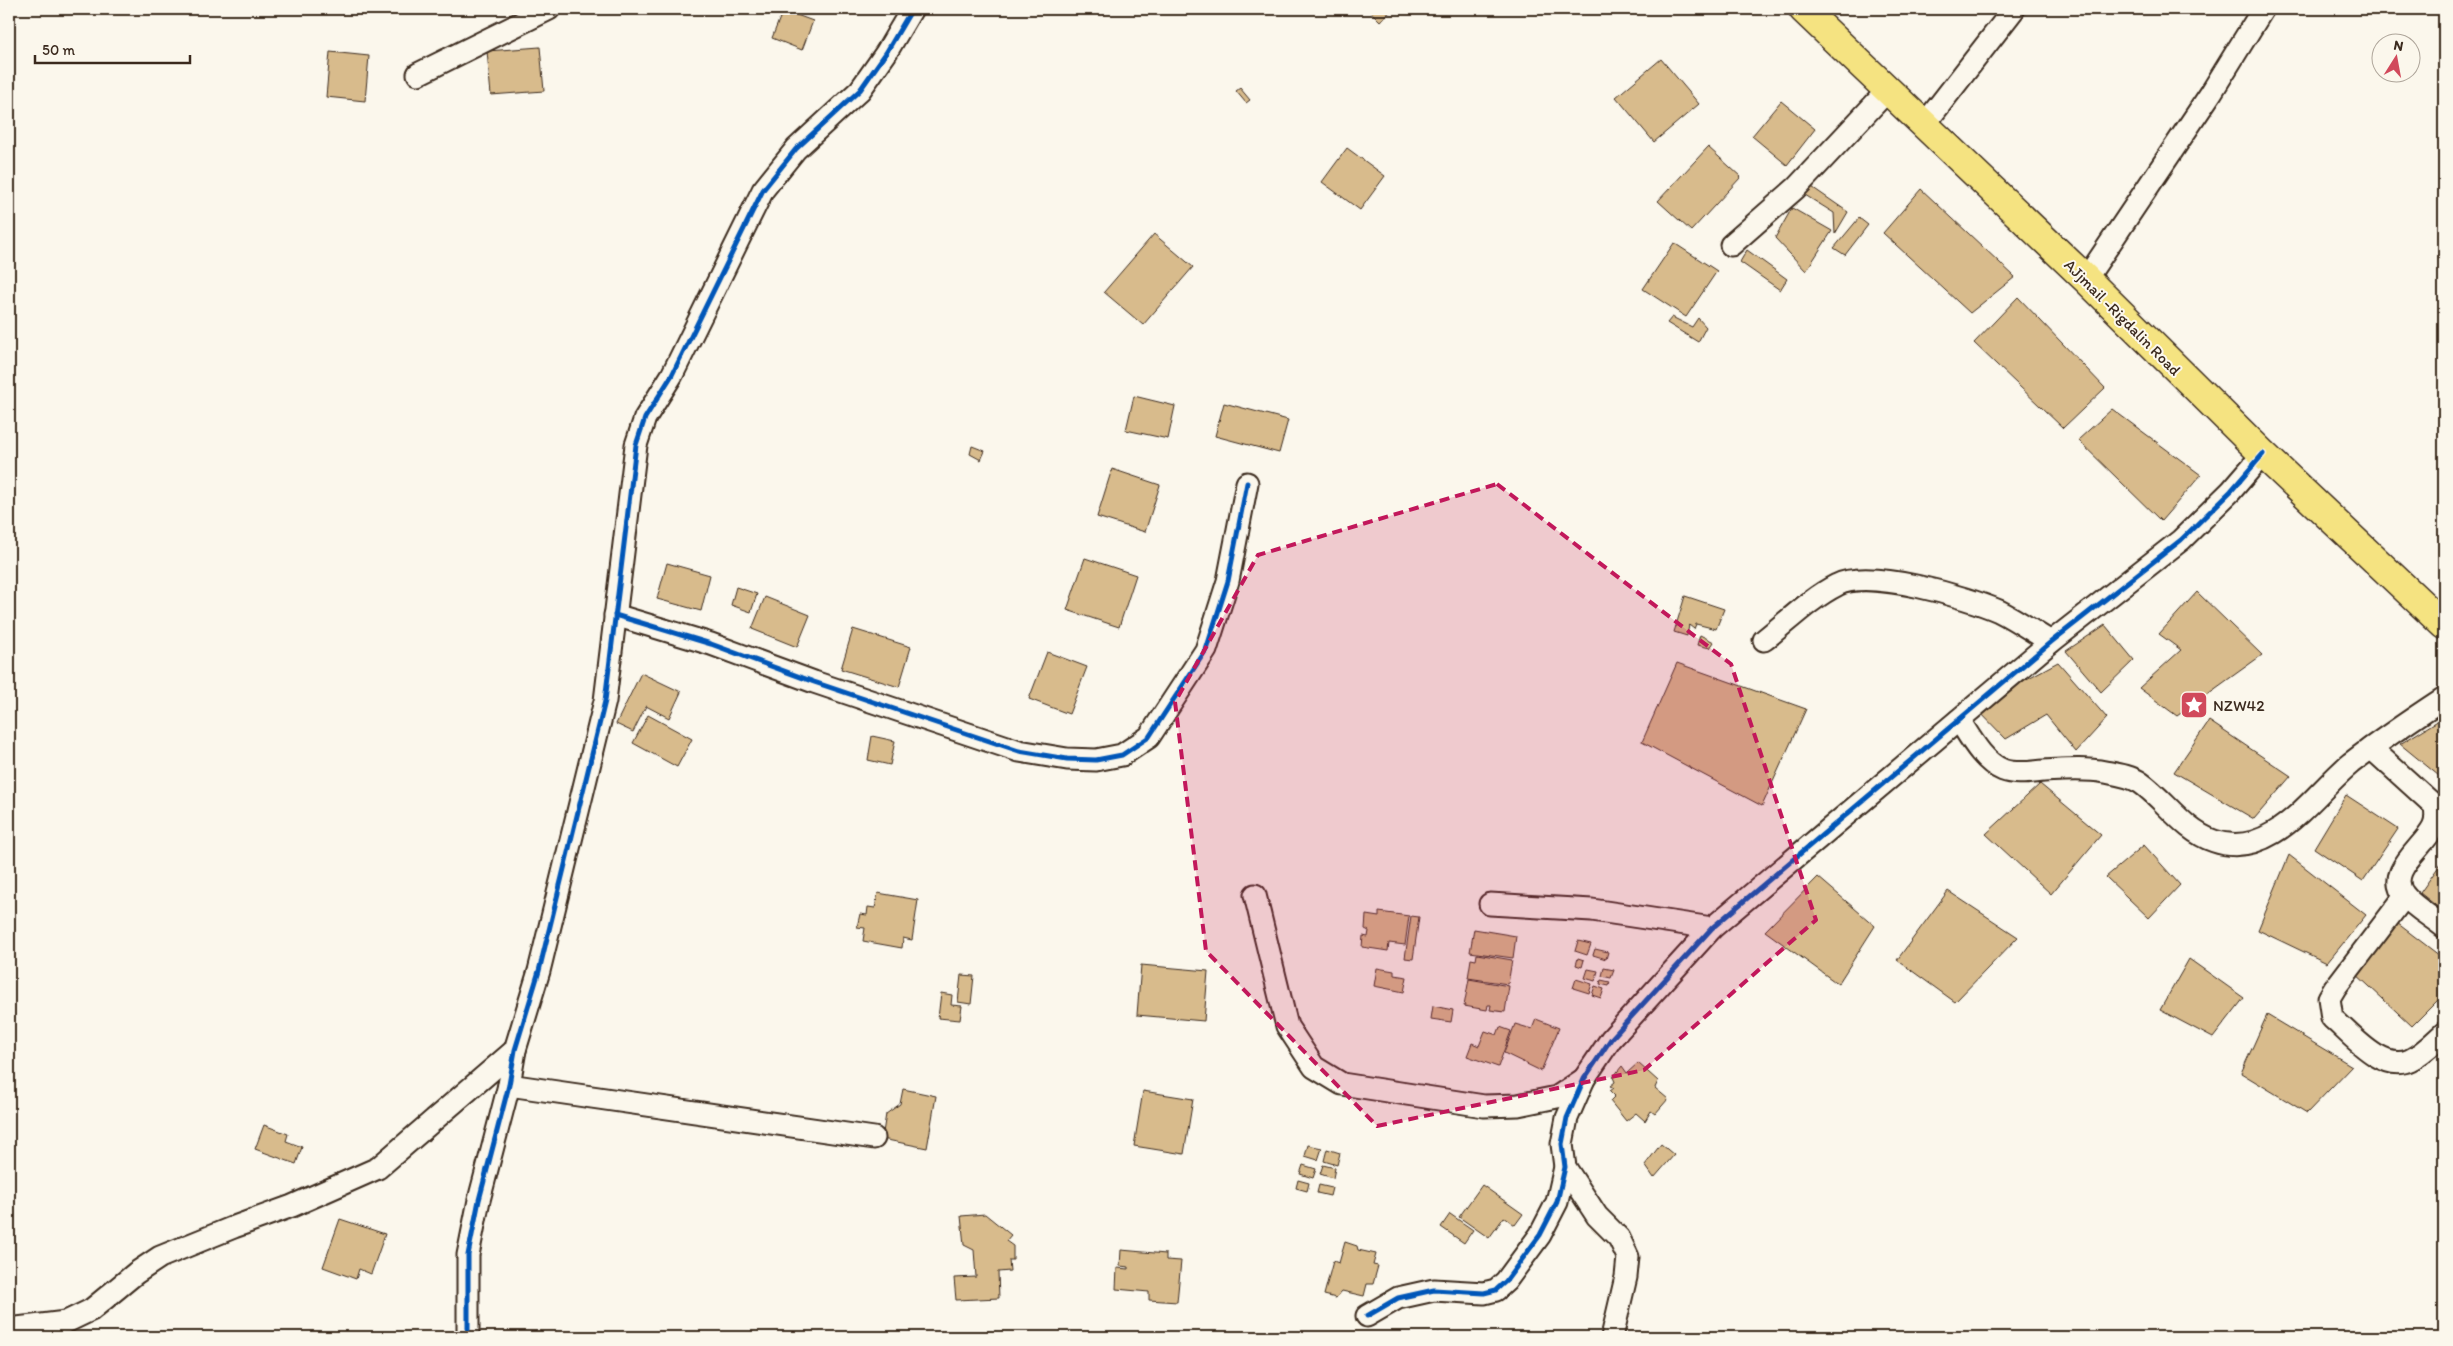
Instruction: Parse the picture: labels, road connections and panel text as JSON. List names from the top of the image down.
{
  "streets": {
    "main road": ["AJjmail -Rigdalin Road"]
  },
  "places": {
    "place": ["NZW42"]
  },
  "scale_bar": "50 m",
  "north": "top"
}
